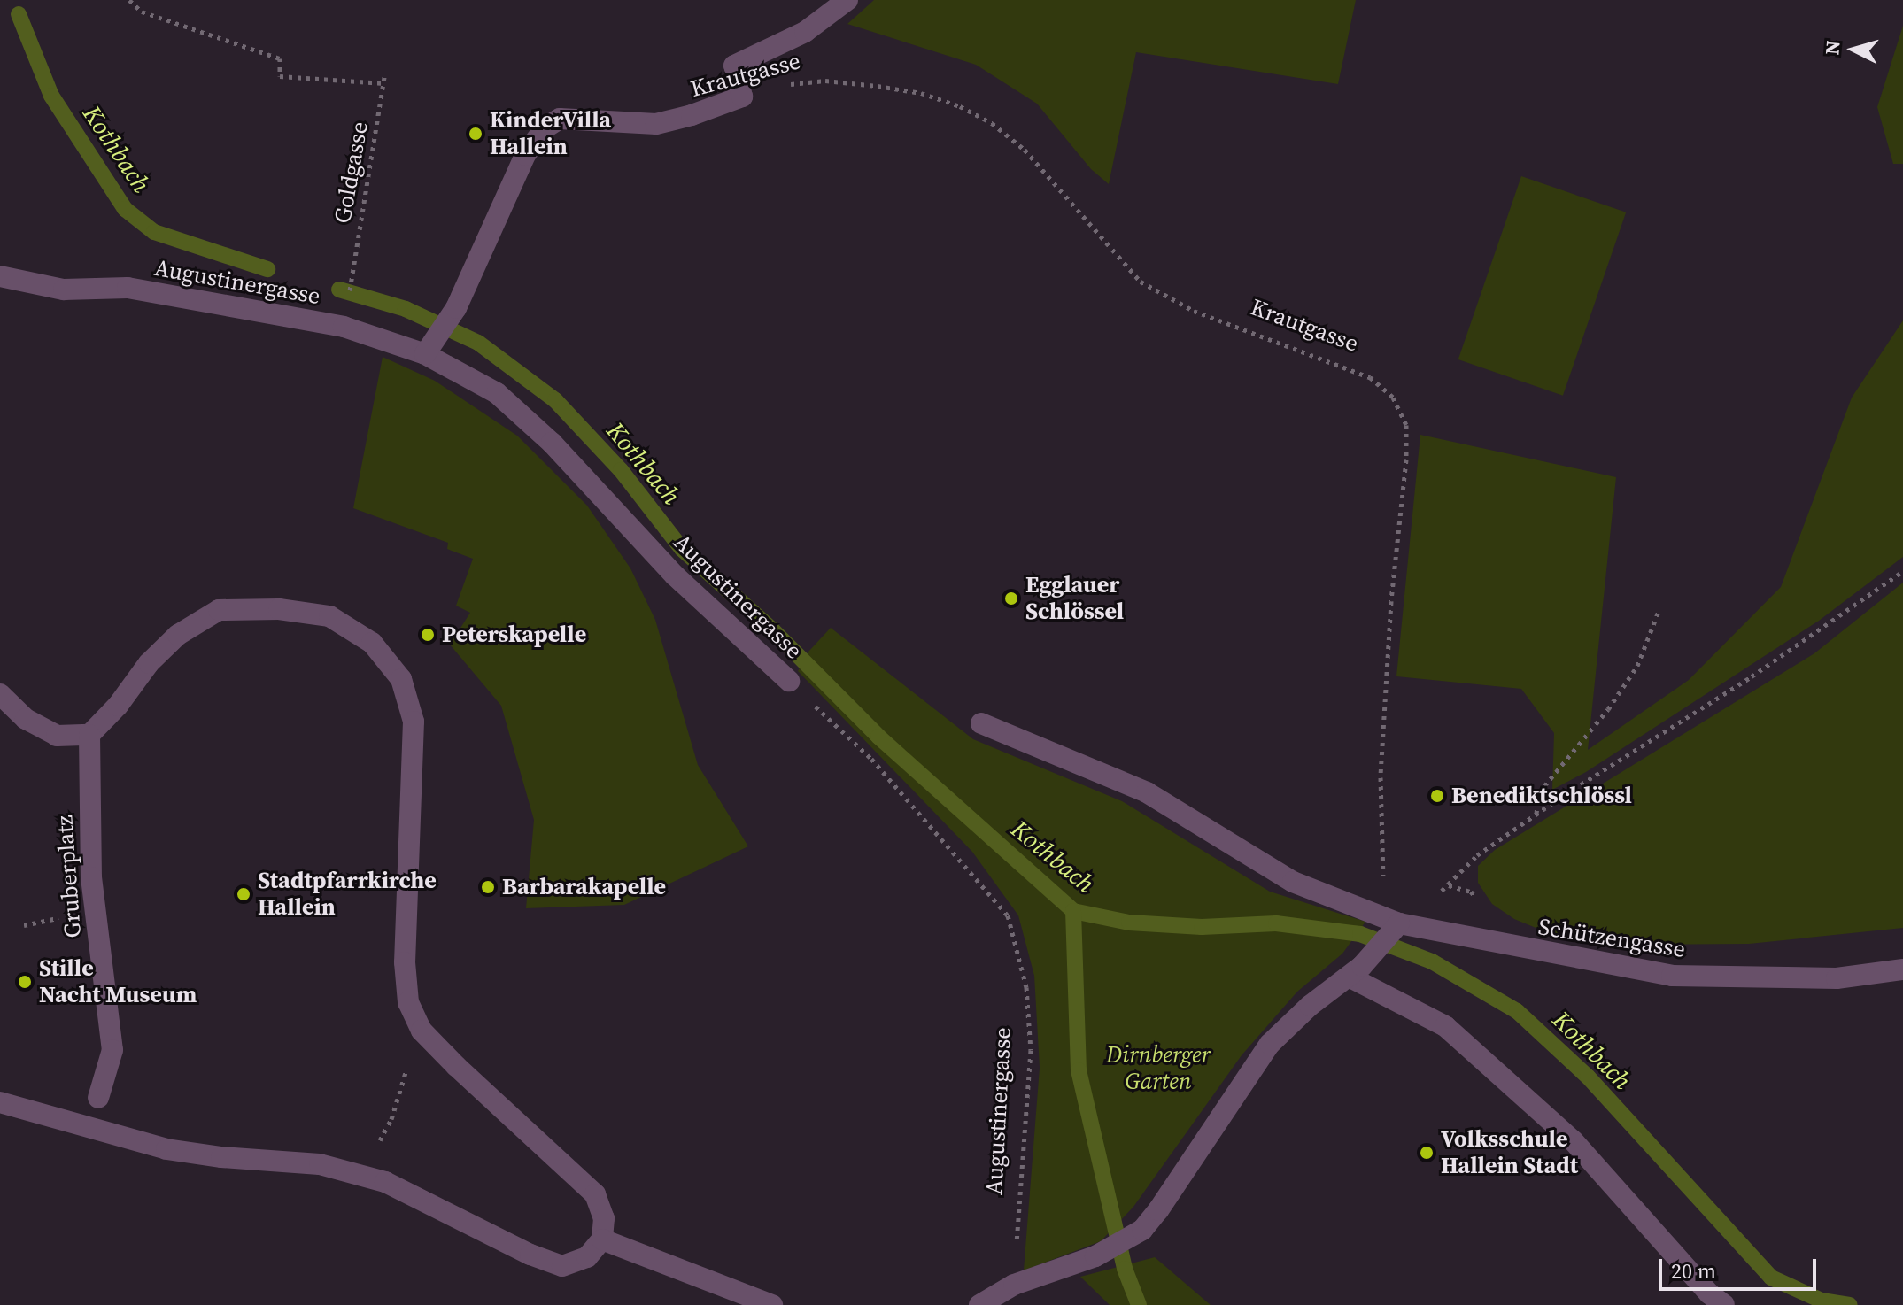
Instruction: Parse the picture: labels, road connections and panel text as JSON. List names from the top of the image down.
{
  "streets": {
    "street": [
      "Krautgasse",
      "Augustinergasse",
      "Gruberplatz",
      "Schützengasse"
    ],
    "path": ["Goldgasse"]
  },
  "crossings": [
    ["Krautgasse", "Augustinergasse"],
    ["Krautgasse", "Schützengasse"]
  ],
  "water": ["Kothbach"],
  "parks": ["Dirnberger Garten"],
  "places": [
    "KinderVilla Hallein",
    "Egglauer Schlössel",
    "Peterskapelle",
    "Benediktschlössl",
    "Barbarakapelle",
    "Stadtpfarrkirche Hallein",
    "Stille Nacht Museum",
    "Volksschule Hallein Stadt"
  ],
  "scale_bar": "20 m",
  "north": "left"
}
